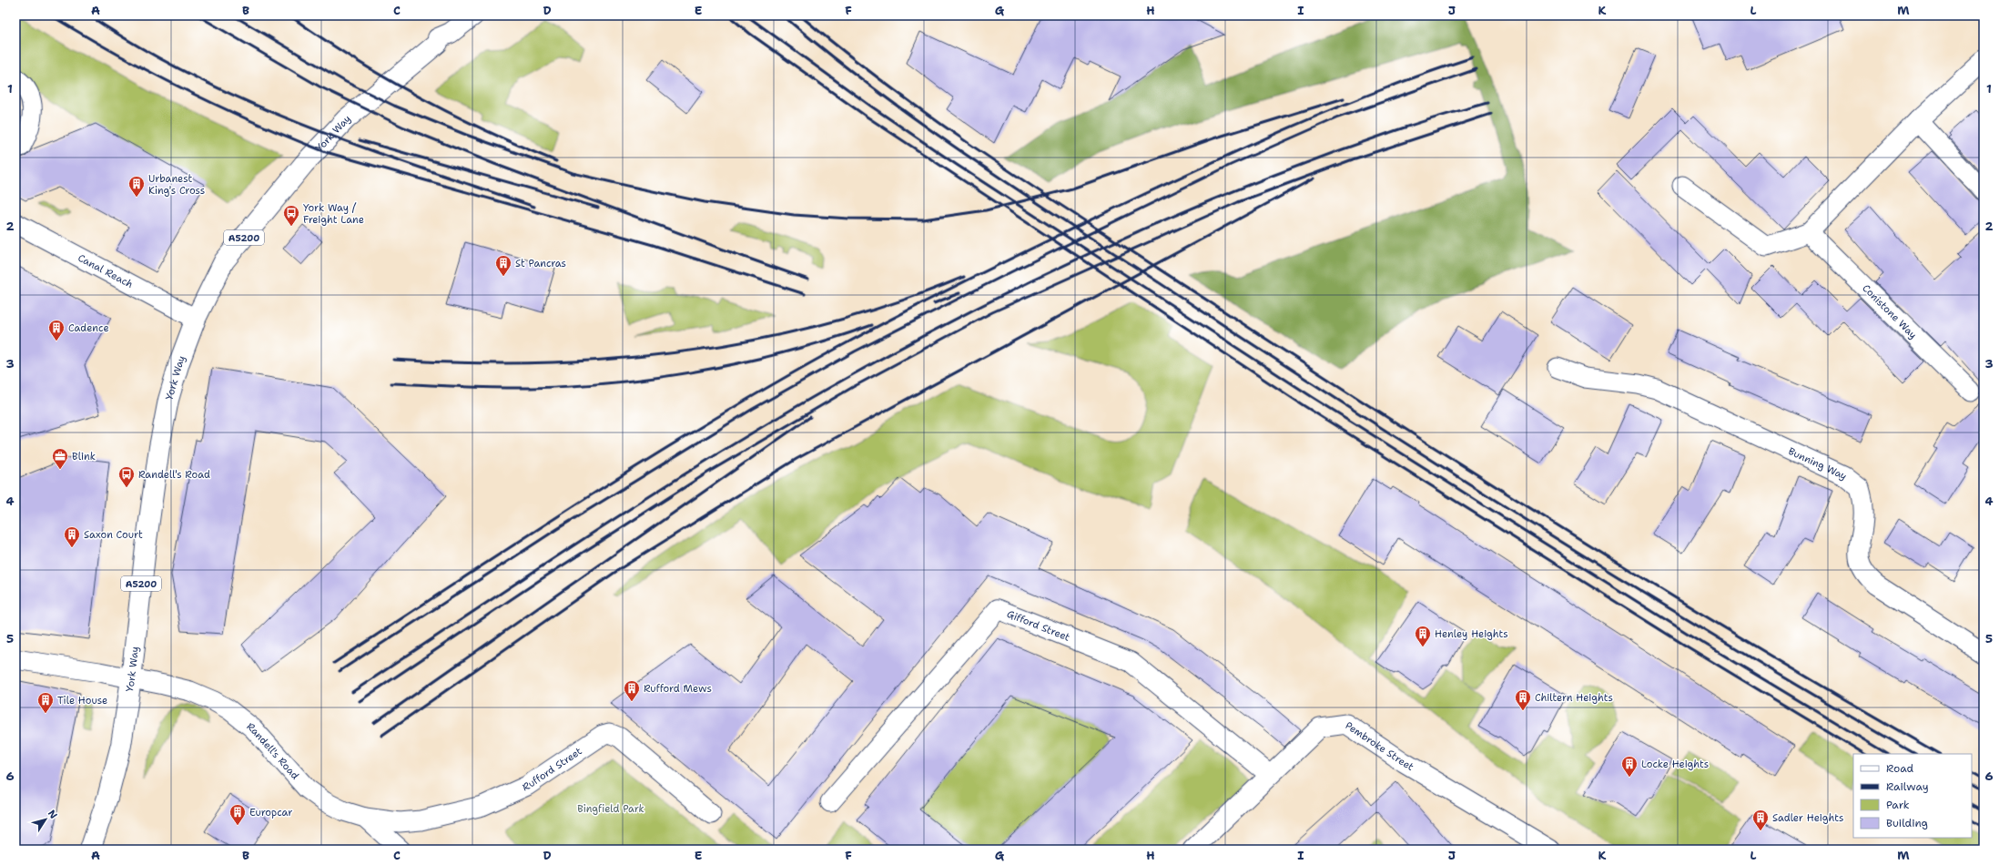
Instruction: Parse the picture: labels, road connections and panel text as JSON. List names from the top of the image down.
{
  "streets": {
    "main road": ["York Way", "A5200"],
    "street": [
      "Canal Reach",
      "Conistone Way",
      "Bunning Way",
      "Gifford Street",
      "Pembroke Street",
      "Randell's Road",
      "Rufford Street"
    ]
  },
  "crossings": [
    ["York Way", "Canal Reach"],
    ["York Way", "Randell's Road"],
    ["Gifford Street", "Pembroke Street"],
    ["Randell's Road", "Rufford Street"]
  ],
  "parks": ["Bingfield Park"],
  "places": {
    "building": [
      "Urbanest King's Cross",
      "St Pancras",
      "Cadence",
      "Saxon Court",
      "Henley Heights",
      "Rufford Mews",
      "Chiltern Heights",
      "Tile House",
      "Locke Heights",
      "Europcar",
      "Sadler Heights"
    ],
    "bus stop": ["York Way / Freight Lane", "Randell's Road"],
    "office": ["Blink"]
  },
  "legend": [
    "Road",
    "Railway",
    "Park",
    "Building"
  ],
  "north": "top right",
  "grid": {
    "columns": [
      "A",
      "B",
      "C",
      "D",
      "E",
      "F",
      "G",
      "H",
      "I",
      "J",
      "K",
      "L",
      "M"
    ],
    "rows": [
      "1",
      "2",
      "3",
      "4",
      "5",
      "6"
    ]
  }
}
